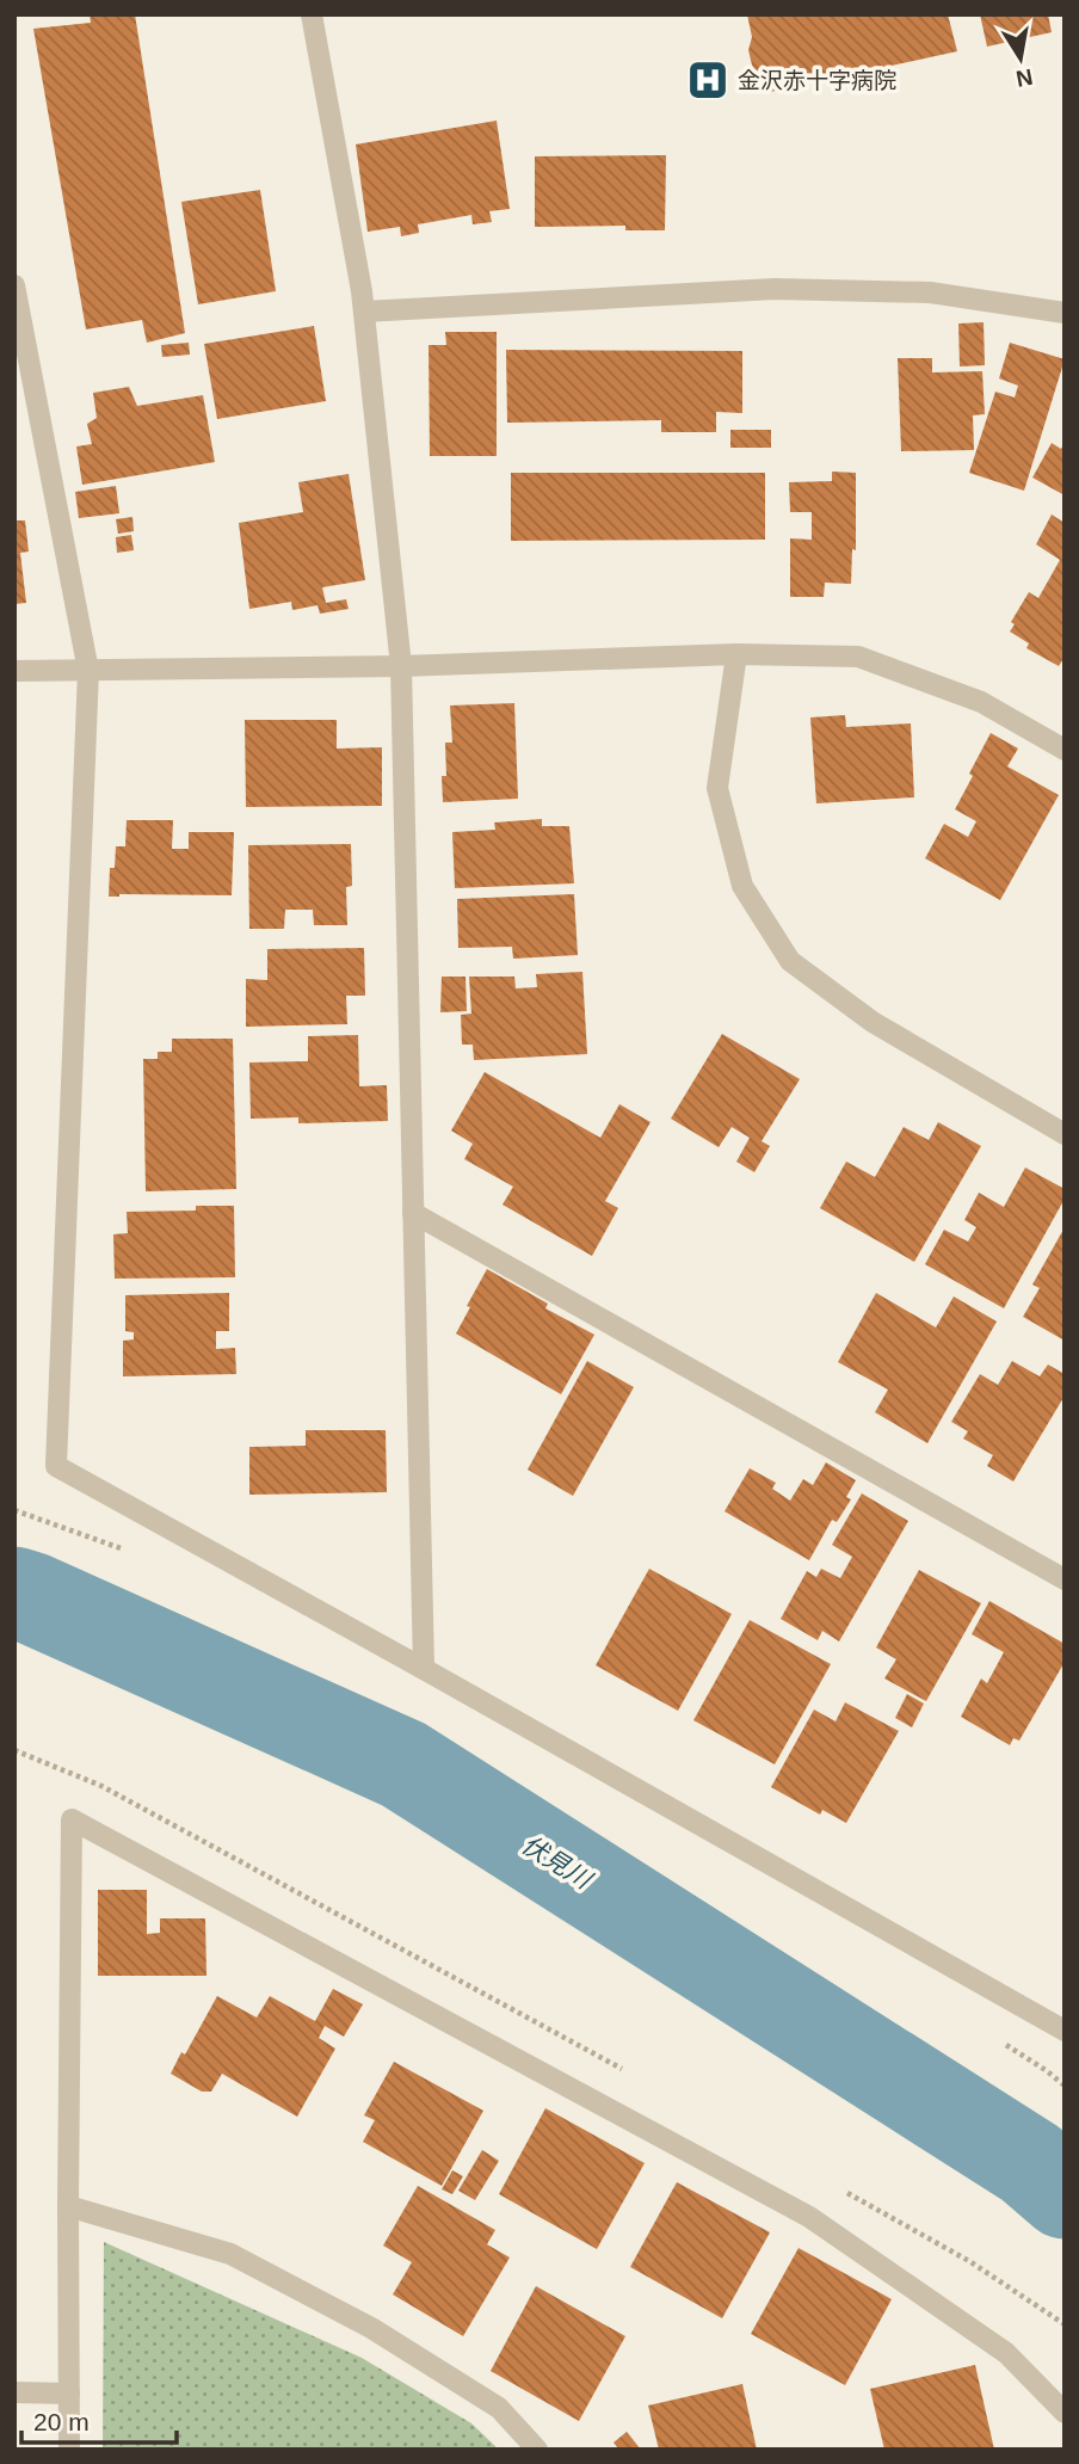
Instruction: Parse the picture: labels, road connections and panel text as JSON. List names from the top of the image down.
{
  "water": ["伏見川"],
  "places": {
    "hospital": ["金沢赤十字病院"]
  },
  "scale_bar": "20 m",
  "north": "bottom"
}
